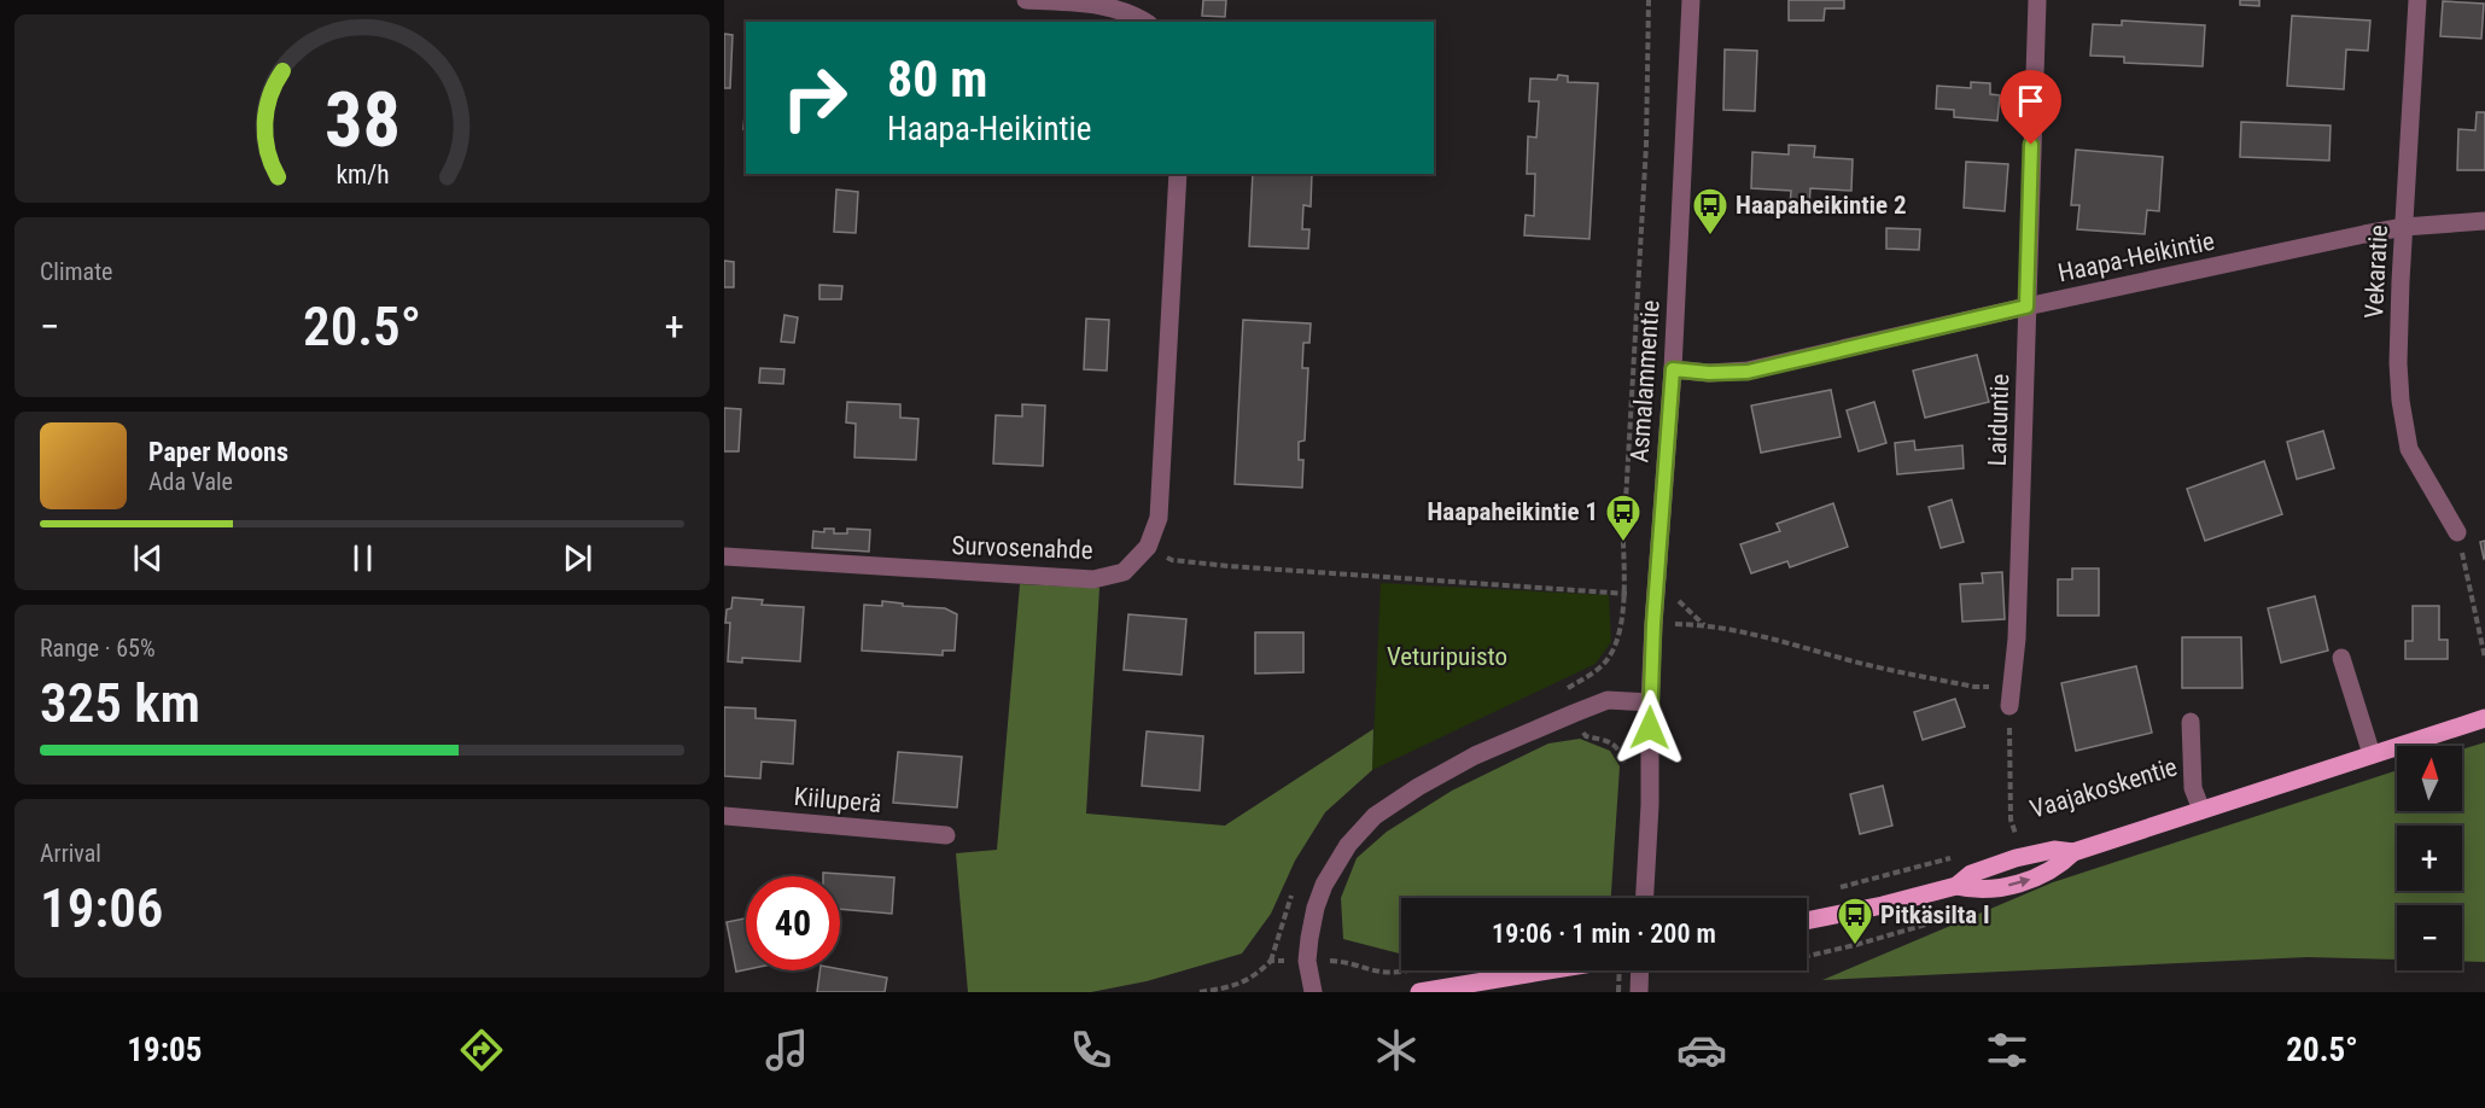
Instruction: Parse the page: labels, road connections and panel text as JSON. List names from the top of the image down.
{
  "streets": {
    "main road": ["Vaajakoskentie"],
    "street": [
      "Haapa-Heikintie",
      "Vekaratie",
      "Asmalammentie",
      "Laiduntie",
      "Survosenahde",
      "Kiiluperä"
    ]
  },
  "crossings": [
    ["Haapa-Heikintie", "Vekaratie"],
    ["Haapa-Heikintie", "Asmalammentie"],
    ["Haapa-Heikintie", "Laiduntie"]
  ],
  "parks": ["Veturipuisto"],
  "places": {
    "bus stop": ["Haapaheikintie 2", "Haapaheikintie 1", "Pitkäsilta I"]
  },
  "north": "top",
  "page": {
    "turn": ["80 m", "Haapa-Heikintie"],
    "tile": [
      "Climate",
      ["Range · 65%", "325 km"],
      ["Arrival", "19:06"]
    ],
    "heat": ["−", "20.5°", "+"],
    "song": ["Paper Moons", "Ada Vale"],
    "map_buttons": ["+", "−"],
    "limit": "40",
    "trip": "19:06 · 1 min · 200 m",
    "tabs": ["19:05", "20.5°"],
    "gauge": ["38", "km/h"]
  }
}
